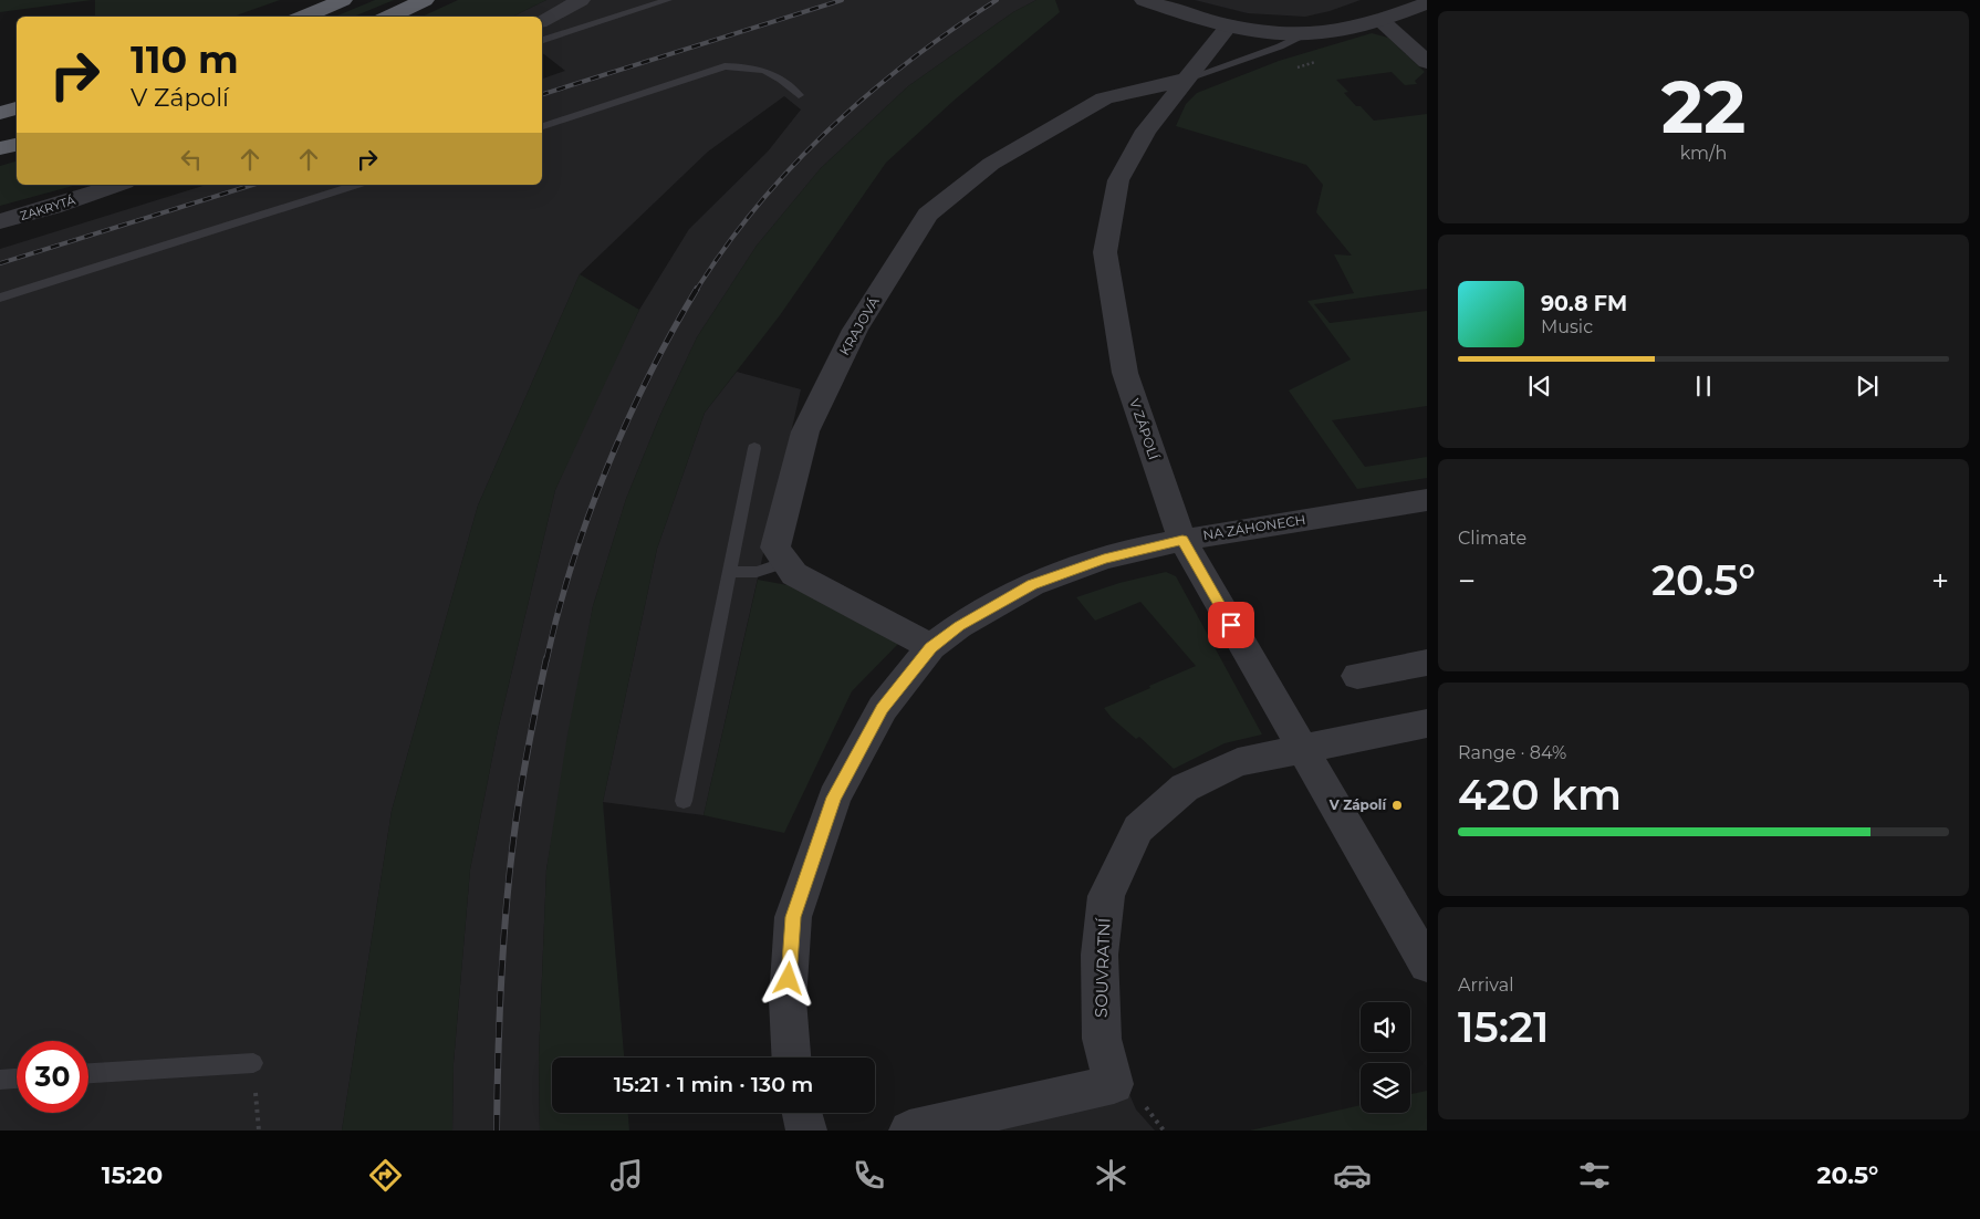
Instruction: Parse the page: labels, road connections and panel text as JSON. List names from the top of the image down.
{
  "streets": {
    "street": [
      "ZAKRYTÁ",
      "KRAJOVÁ",
      "V ZÁPOLÍ",
      "NA ZÁHONECH",
      "SOUVRATNÍ"
    ]
  },
  "crossings": [
    ["KRAJOVÁ", "V ZÁPOLÍ"],
    ["V ZÁPOLÍ", "NA ZÁHONECH"],
    ["V ZÁPOLÍ", "SOUVRATNÍ"]
  ],
  "places": ["V Zápolí"],
  "page": {
    "tile": [
      ["22", "km/h"],
      "Climate",
      ["Range · 84%", "420 km"],
      ["Arrival", "15:21"]
    ],
    "turn": ["110 m", "V Zápolí"],
    "song": ["90.8 FM", "Music"],
    "heat": ["−", "20.5°", "+"],
    "limit": "30",
    "trip": "15:21 · 1 min · 130 m",
    "tabs": ["15:20", "20.5°"]
  }
}
